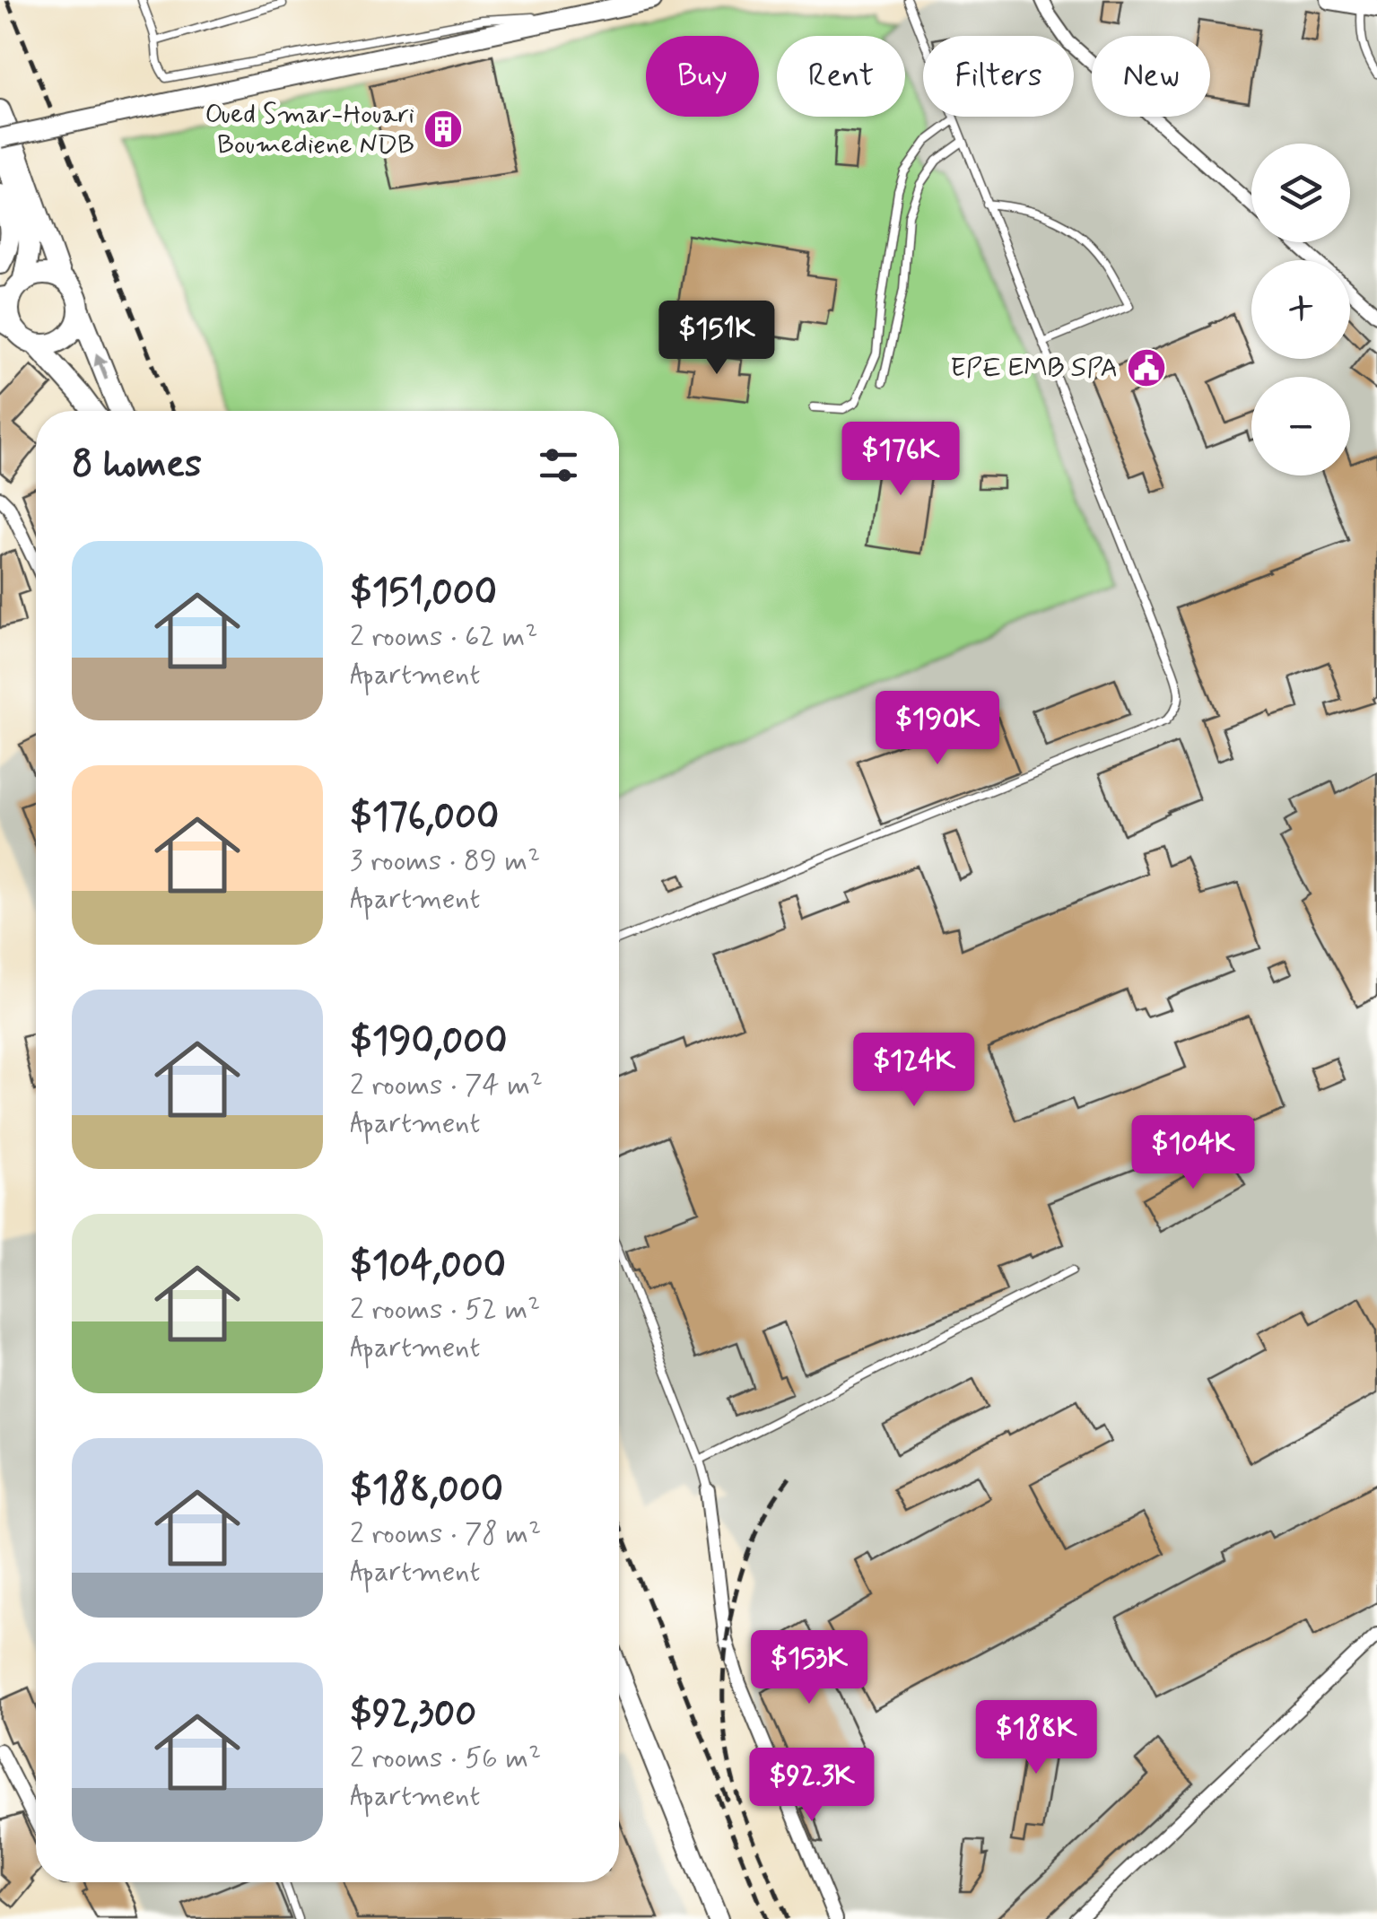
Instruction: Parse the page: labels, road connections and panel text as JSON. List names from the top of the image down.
{
  "places": {
    "building": ["Oued Smar-Houari Boumediene NDB"],
    "public building": ["EPE EMB SPA"]
  },
  "page": {
    "chip": [
      "Buy",
      "Rent",
      "Filters",
      "New"
    ],
    "map_buttons": ["+", "−"],
    "price": [
      "$151K",
      "$176K",
      "$190K",
      "$124K",
      "$104K",
      "$153K",
      "$188K",
      "$92.3K"
    ],
    "heading": "8 homes",
    "list": [
      {
        "name": "$151,000",
        "note": "2 rooms · 62 m² · Apartment"
      },
      {
        "name": "$176,000",
        "note": "3 rooms · 89 m² · Apartment"
      },
      {
        "name": "$190,000",
        "note": "2 rooms · 74 m² · Apartment"
      },
      {
        "name": "$104,000",
        "note": "2 rooms · 52 m² · Apartment"
      },
      {
        "name": "$188,000",
        "note": "2 rooms · 78 m² · Apartment"
      },
      {
        "name": "$92,300",
        "note": "2 rooms · 56 m² · Apartment"
      }
    ]
  }
}
